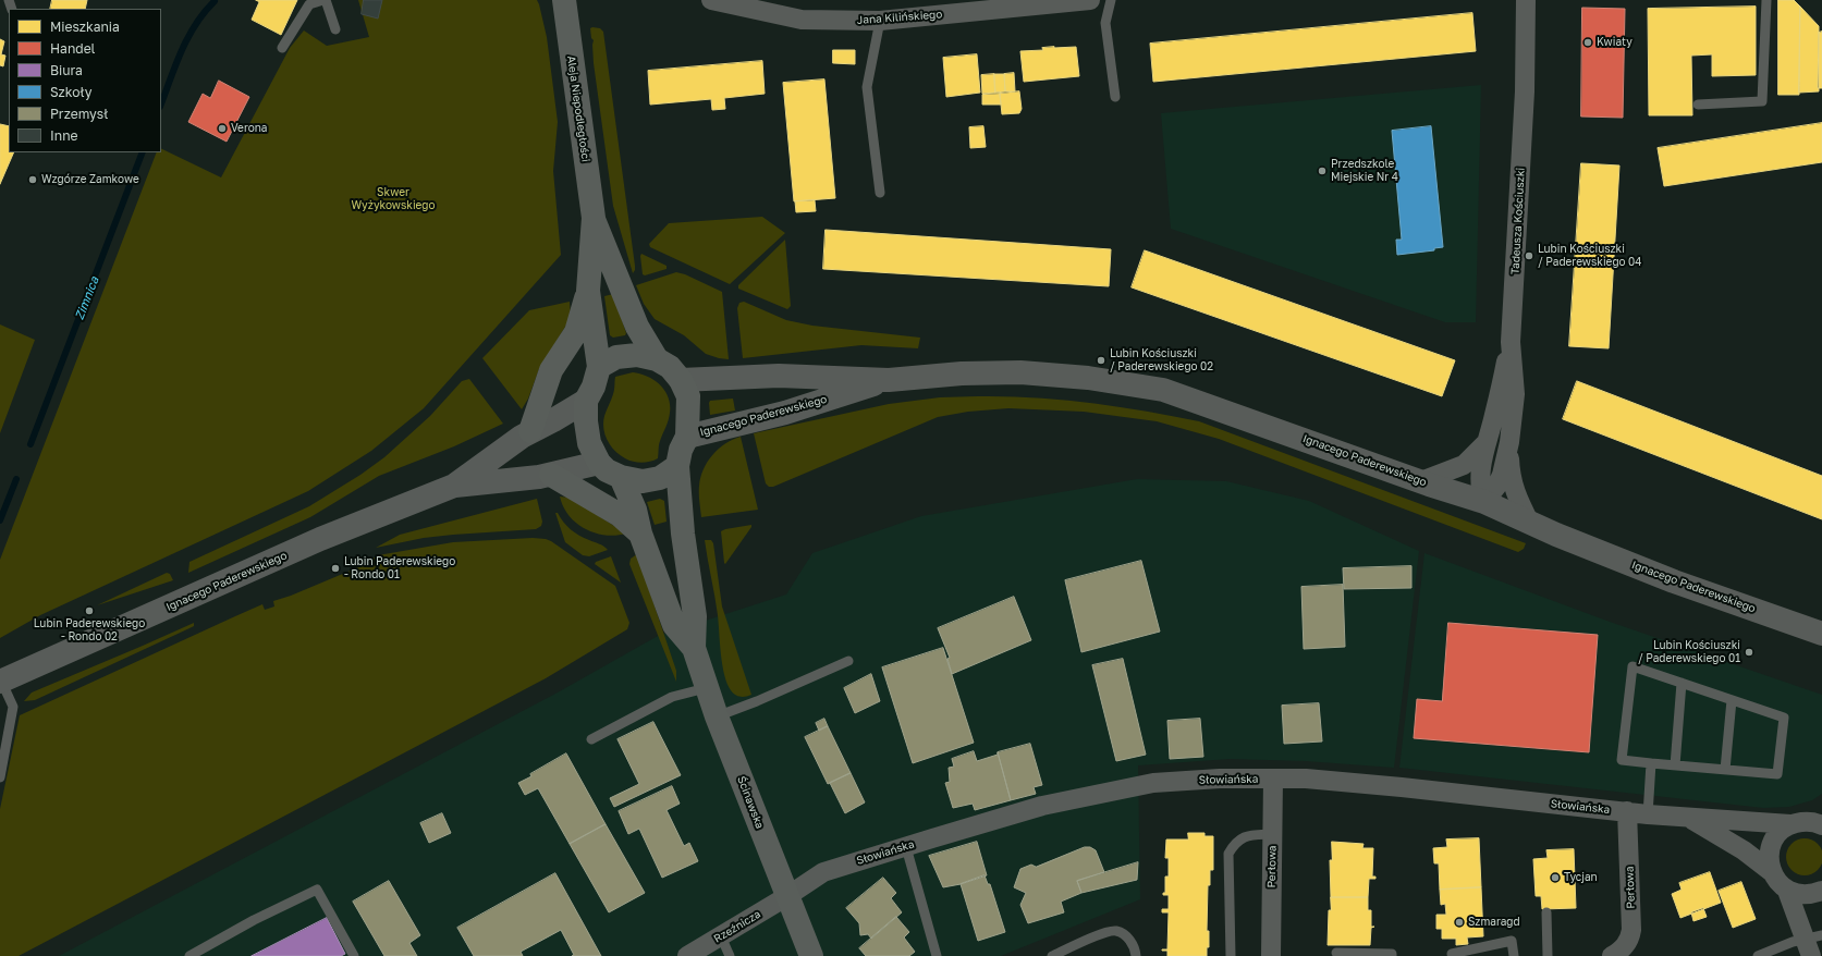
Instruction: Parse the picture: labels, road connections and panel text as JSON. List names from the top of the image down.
{
  "streets": {
    "main road": ["Aleja Niepodległości", "Ścinawska"],
    "street": [
      "Jana Kilińskiego",
      "Tadeusza Kościuszki",
      "Ignacego Paderewskiego",
      "Słowiańska",
      "Perłowa",
      "Rzeźnicza"
    ]
  },
  "crossings": [
    ["Aleja Niepodległości", "Ignacego Paderewskiego"],
    ["Aleja Niepodległości", "Ścinawska"],
    ["Tadeusza Kościuszki", "Ignacego Paderewskiego"],
    ["Ignacego Paderewskiego", "Ścinawska"],
    ["Słowiańska", "Ścinawska"],
    ["Słowiańska", "Perłowa"],
    ["Słowiańska", "Rzeźnicza"],
    ["Ścinawska", "Rzeźnicza"]
  ],
  "water": ["Zimnica"],
  "parks": ["Skwer Wyżykowskiego"],
  "places": [
    "Kwiaty",
    "Verona",
    "Przedszkole Miejskie Nr 4",
    "Wzgórze Zamkowe",
    "Lubin Kościuszki / Paderewskiego 04",
    "Lubin Kościuszki / Paderewskiego 02",
    "Lubin Paderewskiego - Rondo 01",
    "Lubin Paderewskiego - Rondo 02",
    "Lubin Kościuszki / Paderewskiego 01",
    "Tycjan",
    "Szmaragd"
  ],
  "legend": [
    "Mieszkania",
    "Handel",
    "Biura",
    "Szkoły",
    "Przemysł",
    "Inne"
  ]
}
